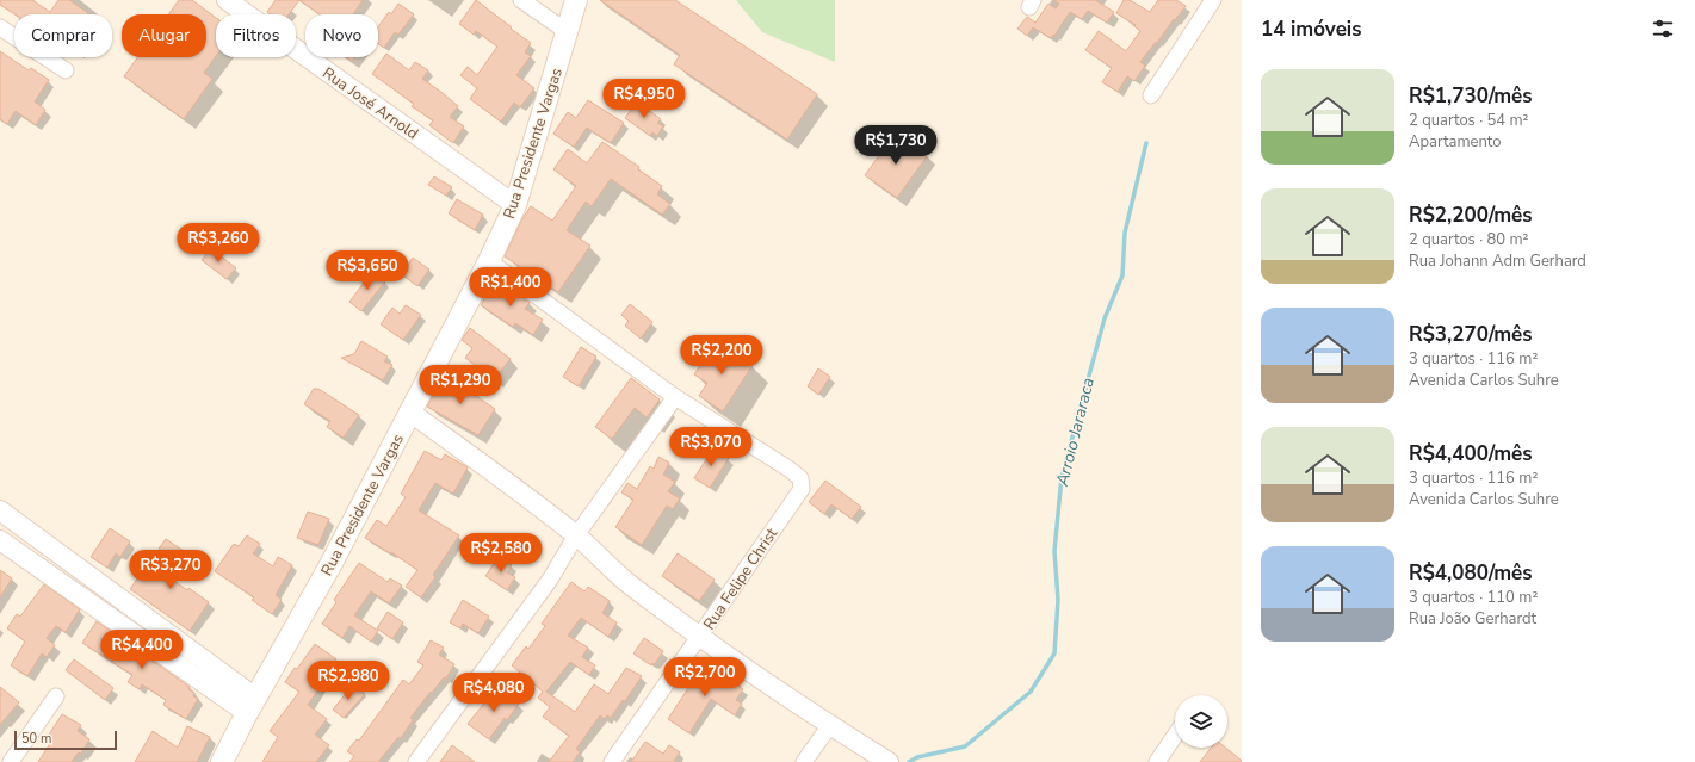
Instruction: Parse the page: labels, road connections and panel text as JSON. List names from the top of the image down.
{
  "streets": {
    "main road": ["Rua Presidente Vargas"],
    "street": ["Rua José Arnold", "Rua Felipe Christ"]
  },
  "crossings": [
    ["Rua José Arnold", "Rua Presidente Vargas"]
  ],
  "water": ["Arroio Jararaca"],
  "scale_bar": "50 m",
  "page": {
    "heading": "14 imóveis",
    "chip": [
      "Comprar",
      "Alugar",
      "Filtros",
      "Novo"
    ],
    "list": [
      {
        "name": "R$1,730/mês",
        "note": "2 quartos · 54 m² · Apartamento"
      },
      {
        "name": "R$2,200/mês",
        "note": "2 quartos · 80 m² · Rua Johann Adm Gerhard"
      },
      {
        "name": "R$3,270/mês",
        "note": "3 quartos · 116 m² · Avenida Carlos Suhre"
      },
      {
        "name": "R$4,400/mês",
        "note": "3 quartos · 116 m² · Avenida Carlos Suhre"
      },
      {
        "name": "R$4,080/mês",
        "note": "3 quartos · 110 m² · Rua João Gerhardt"
      }
    ],
    "price": [
      "R$4,950",
      "R$1,730",
      "R$3,260",
      "R$3,650",
      "R$1,400",
      "R$2,200",
      "R$1,290",
      "R$3,070",
      "R$2,580",
      "R$3,270",
      "R$4,400",
      "R$2,700",
      "R$2,980",
      "R$4,080"
    ],
    "scale": "50 m"
  }
}
